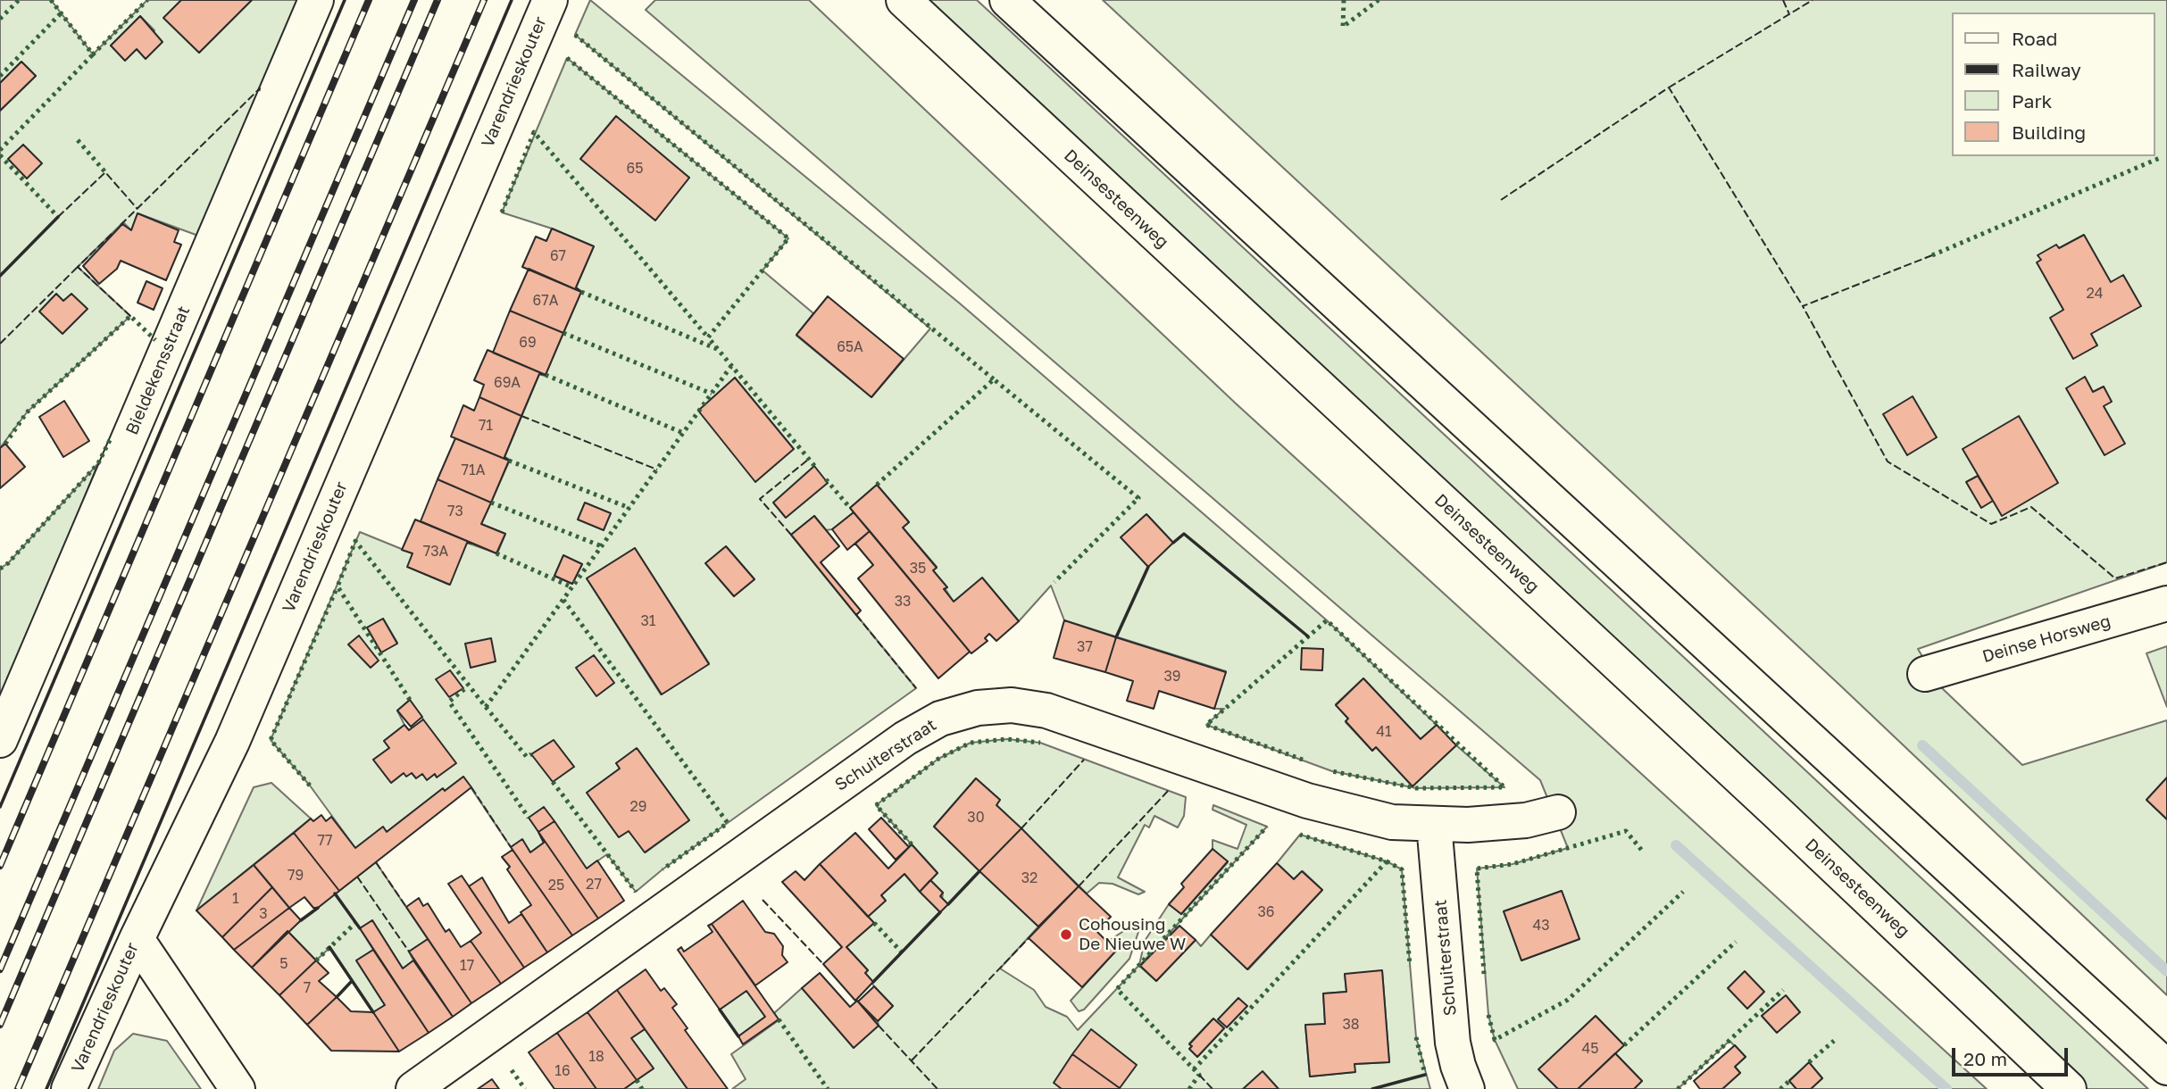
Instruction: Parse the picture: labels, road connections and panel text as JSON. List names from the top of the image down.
{
  "streets": {
    "main road": [
      "Varendrieskouter",
      "Deinsesteenweg",
      "Bieldekensstraat",
      "Deinse Horsweg",
      "Schuiterstraat"
    ]
  },
  "places": ["Cohousing De Nieuwe W"],
  "house_numbers": [
    "65",
    "67",
    "24",
    "67A",
    "69",
    "65A",
    "69A",
    "71",
    "71A",
    "73",
    "73A",
    "35",
    "33",
    "31",
    "37",
    "39",
    "41",
    "29",
    "30",
    "77",
    "79",
    "32",
    "27",
    "25",
    "1",
    "36",
    "3",
    "43",
    "5",
    "17",
    "7",
    "38",
    "45",
    "18",
    "16"
  ],
  "legend": [
    "Road",
    "Railway",
    "Park",
    "Building"
  ],
  "scale_bar": "20 m"
}
